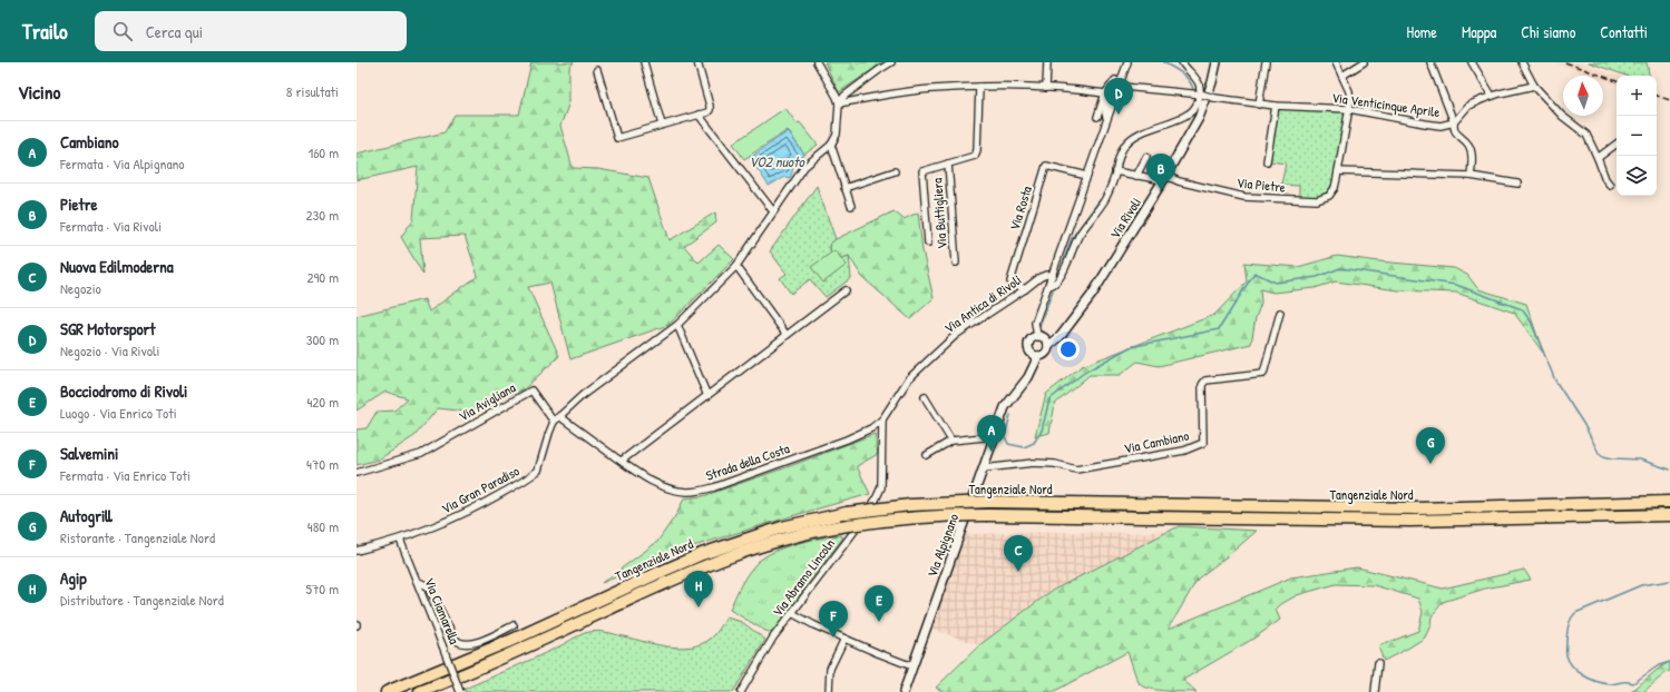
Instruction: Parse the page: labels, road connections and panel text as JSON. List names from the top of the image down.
{
  "streets": {
    "highway": ["Tangenziale Nord"],
    "street": [
      "Via Venticinque Aprile",
      "Via Pietre",
      "Via Rosta",
      "Via Buttigliera",
      "Via Rivoli",
      "Via Antica di Rivoli",
      "Via Avigliana",
      "Via Cambiano",
      "Strada della Costa",
      "Via Gran Paradiso",
      "Via Alpignano",
      "Via Abramo Lincoln",
      "Via Ciamarella"
    ]
  },
  "crossings": [
    ["Via Venticinque Aprile", "Via Pietre"],
    ["Via Venticinque Aprile", "Via Rivoli"],
    ["Via Pietre", "Via Rivoli"],
    ["Via Rosta", "Via Rivoli"],
    ["Via Rosta", "Via Antica di Rivoli"],
    ["Via Rivoli", "Via Antica di Rivoli"],
    ["Via Rivoli", "Via Alpignano"],
    ["Via Antica di Rivoli", "Strada della Costa"],
    ["Via Antica di Rivoli", "Via Abramo Lincoln"],
    ["Via Avigliana", "Via Gran Paradiso"],
    ["Via Cambiano", "Via Alpignano"],
    ["Strada della Costa", "Via Abramo Lincoln"],
    ["Via Gran Paradiso", "Via Ciamarella"]
  ],
  "water": ["VO2 nuoto"],
  "north": "top",
  "page": {
    "header": "Trailo",
    "search": "Cerca qui",
    "nav": [
      "Home",
      "Mappa",
      "Chi siamo",
      "Contatti"
    ],
    "heading": ["Vicino", "8 risultati"],
    "map_buttons": ["+", "−"],
    "pins": [
      "D",
      "B",
      "A",
      "G",
      "C",
      "H",
      "E",
      "F"
    ],
    "list": [
      {
        "mark": "A",
        "name": "Cambiano",
        "note": "Fermata · Via Alpignano",
        "value": "160 m"
      },
      {
        "mark": "B",
        "name": "Pietre",
        "note": "Fermata · Via Rivoli",
        "value": "230 m"
      },
      {
        "mark": "C",
        "name": "Nuova Edilmoderna",
        "note": "Negozio",
        "value": "290 m"
      },
      {
        "mark": "D",
        "name": "SGR Motorsport",
        "note": "Negozio · Via Rivoli",
        "value": "300 m"
      },
      {
        "mark": "E",
        "name": "Bocciodromo di Rivoli",
        "note": "Luogo · Via Enrico Toti",
        "value": "420 m"
      },
      {
        "mark": "F",
        "name": "Salvemini",
        "note": "Fermata · Via Enrico Toti",
        "value": "470 m"
      },
      {
        "mark": "G",
        "name": "Autogrill",
        "note": "Ristorante · Tangenziale Nord",
        "value": "480 m"
      },
      {
        "mark": "H",
        "name": "Agip",
        "note": "Distributore · Tangenziale Nord",
        "value": "570 m"
      }
    ]
  }
}
